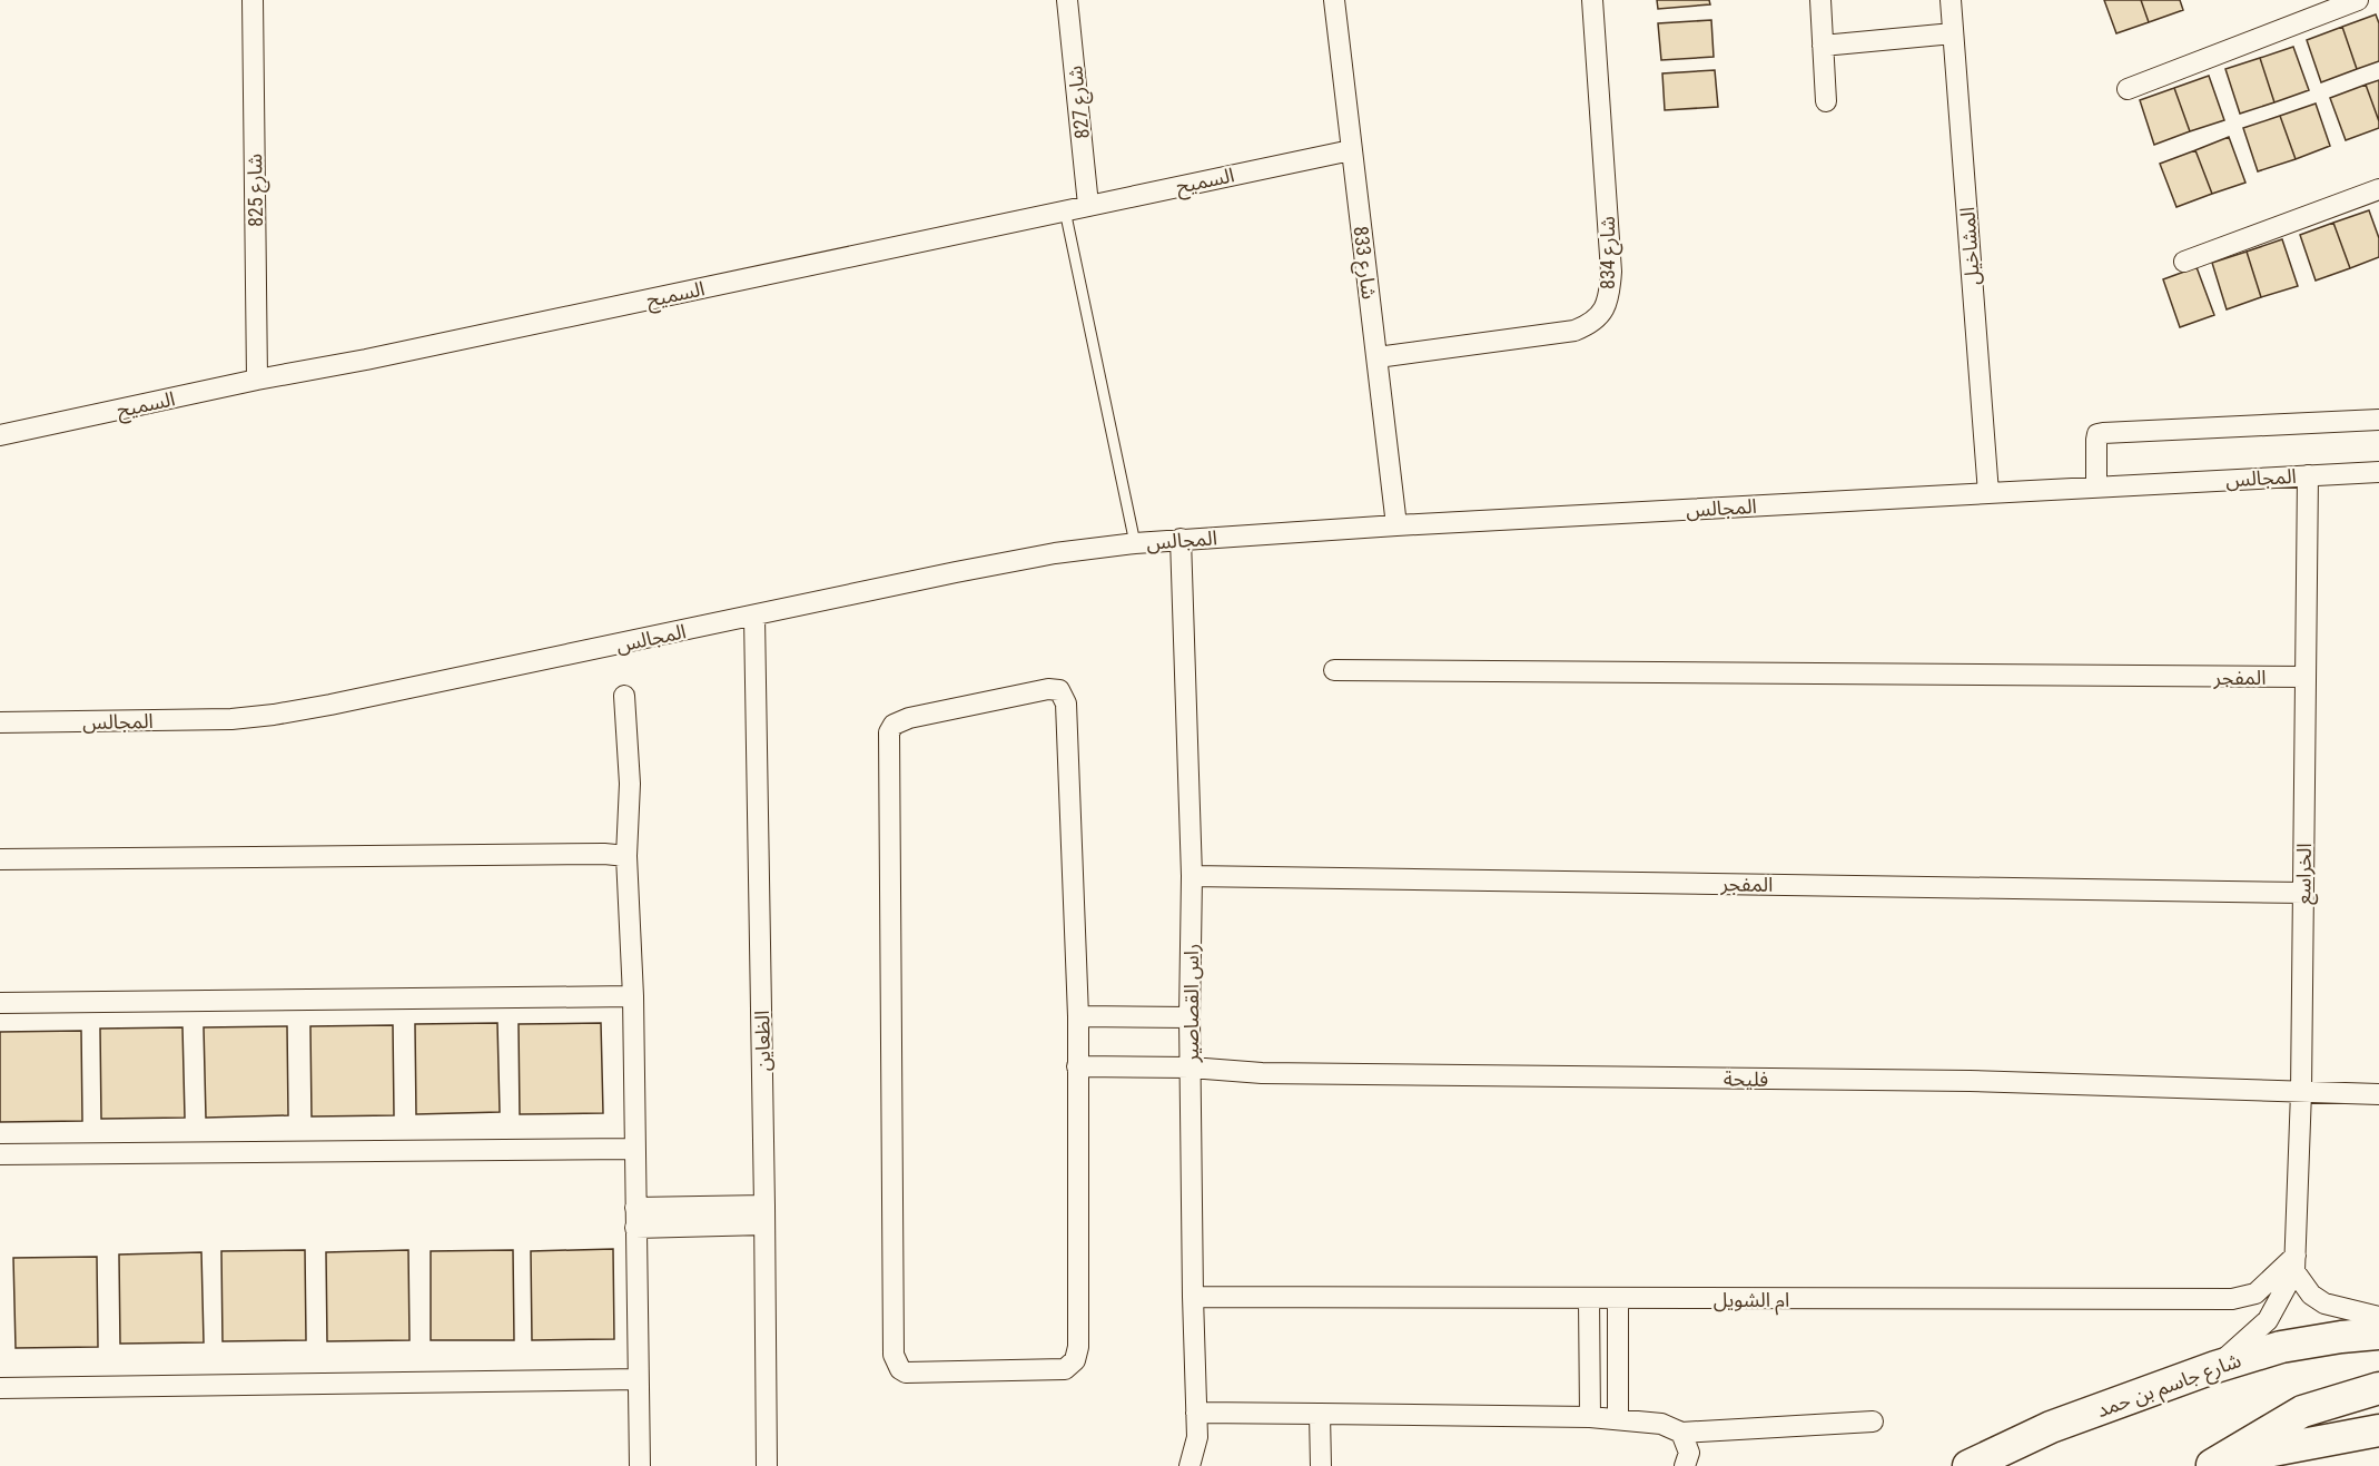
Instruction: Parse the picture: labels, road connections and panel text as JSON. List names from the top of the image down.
{
  "streets": {
    "main road": ["شارع جاسم بن حمد"],
    "street": [
      "شارع 827",
      "السميح",
      "شارع 825",
      "المشاخيل",
      "شارع 834",
      "شارع 833",
      "المجالس",
      "المفجر",
      "الخراسع",
      "راس القصاصير",
      "الظعاين",
      "فليحة",
      "ام الشويل"
    ]
  },
  "crossings": [
    ["شارع 827", "السميح"],
    ["السميح", "شارع 825"],
    ["السميح", "شارع 833"],
    ["المشاخيل", "المجالس"],
    ["شارع 834", "شارع 833"],
    ["شارع 833", "المجالس"],
    ["المجالس", "الخراسع"],
    ["المجالس", "راس القصاصير"],
    ["المجالس", "الظعاين"],
    ["المفجر", "الخراسع"],
    ["المفجر", "راس القصاصير"],
    ["الخراسع", "فليحة"],
    ["الخراسع", "ام الشويل"],
    ["الخراسع", "شارع جاسم بن حمد"],
    ["راس القصاصير", "فليحة"],
    ["راس القصاصير", "ام الشويل"]
  ]
}
